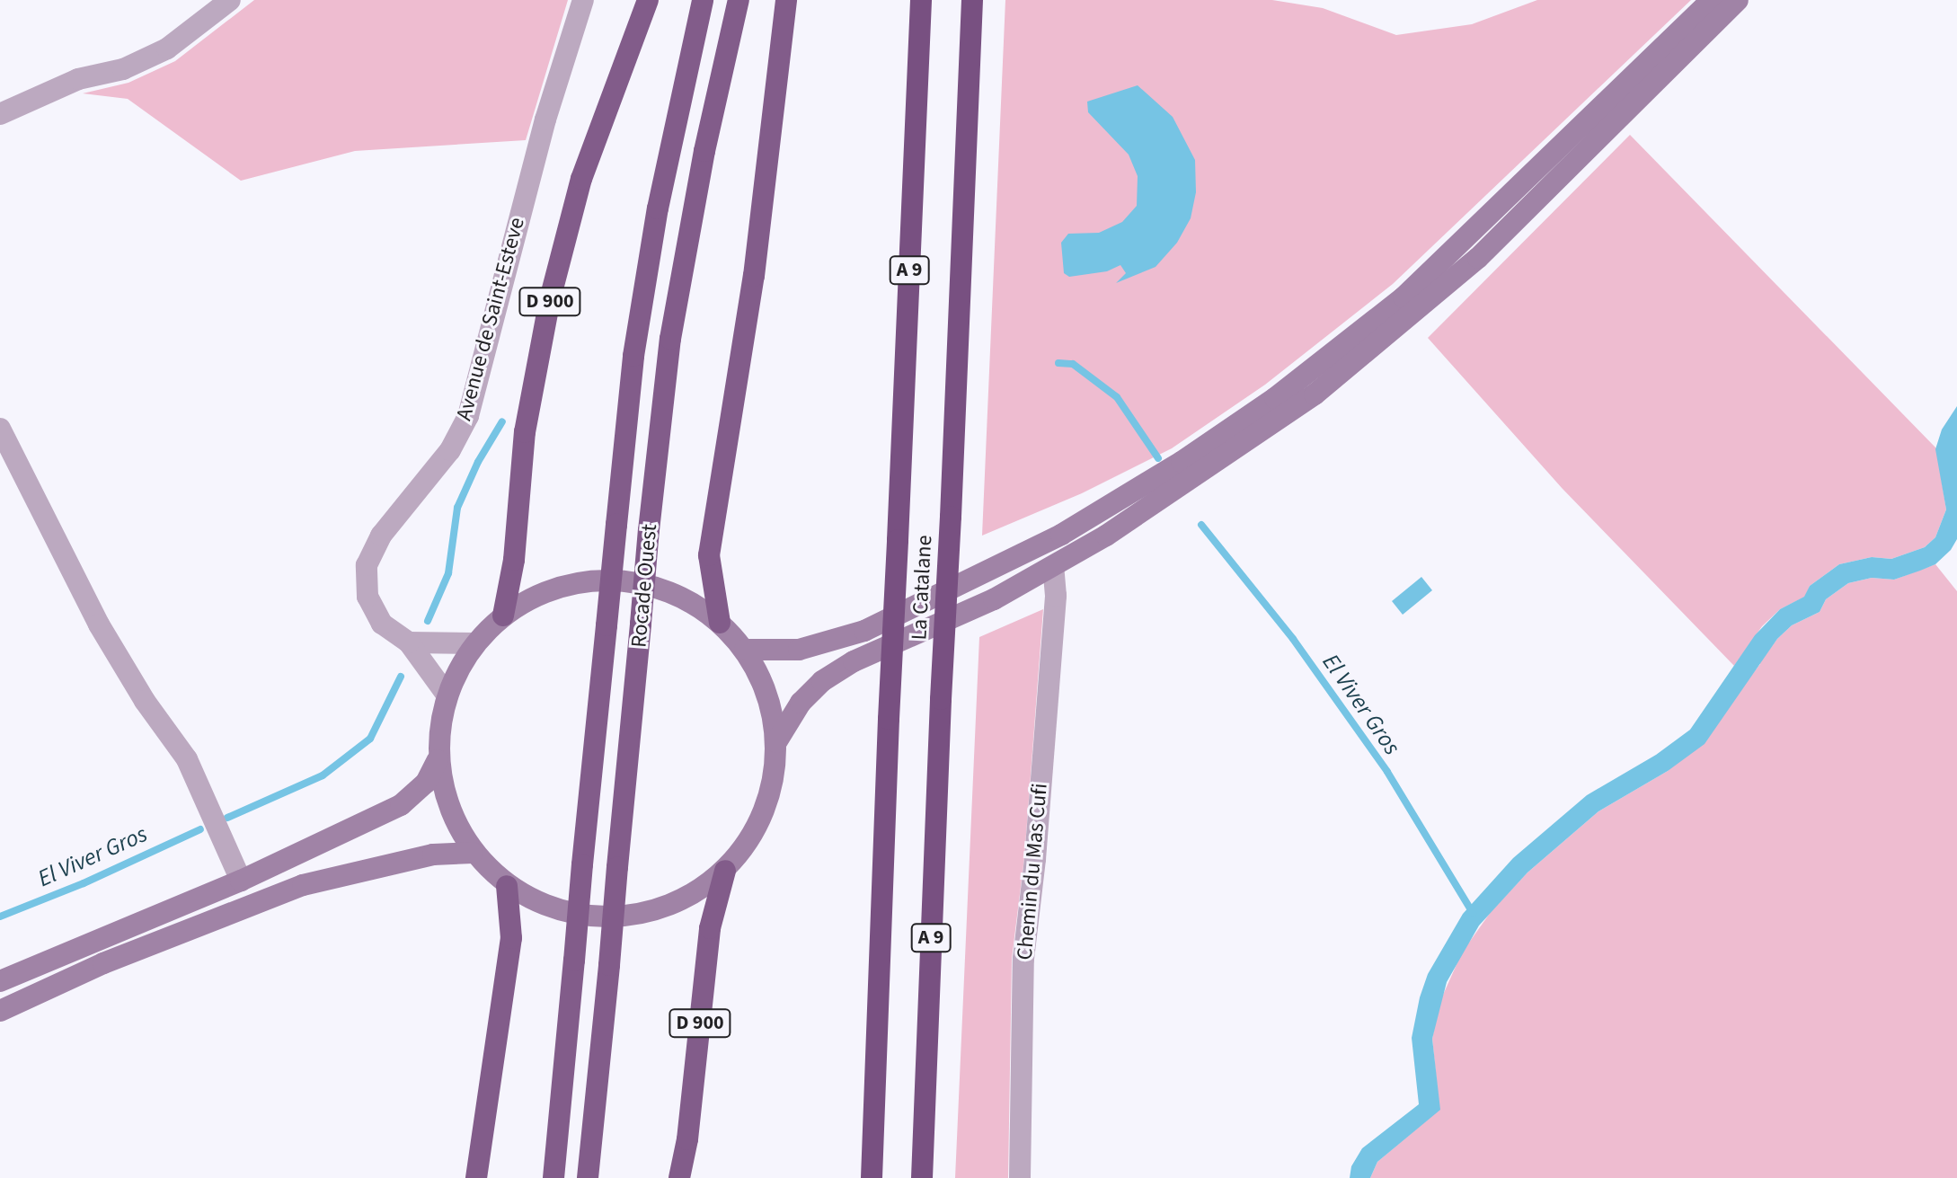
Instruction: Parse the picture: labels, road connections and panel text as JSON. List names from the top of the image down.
{
  "streets": {
    "highway": [
      "A 9",
      "D 900",
      "Rocade Ouest",
      "La Catalane"
    ],
    "street": ["Avenue de Saint-Esteve", "Chemin du Mas Cufi"]
  },
  "water": ["El Viver Gros"]
}
